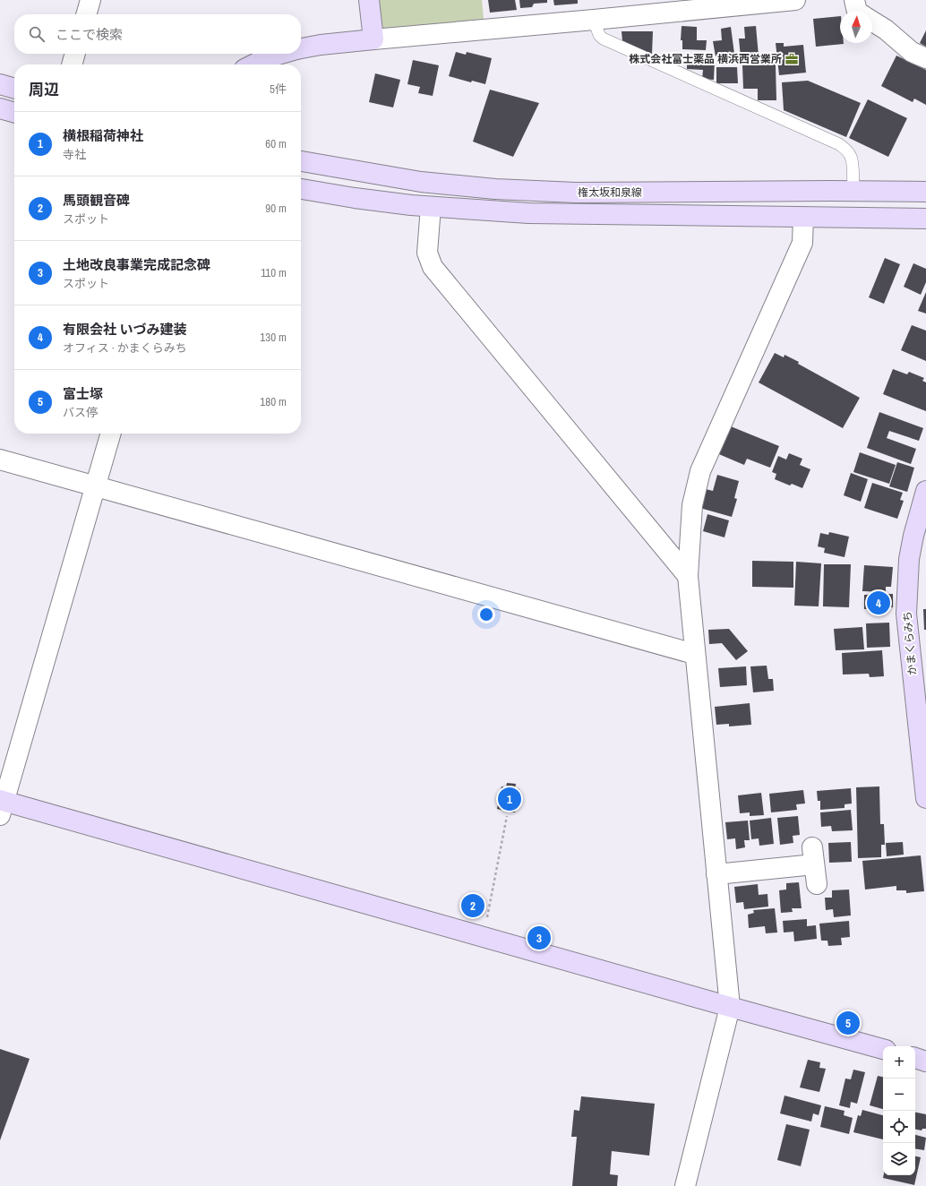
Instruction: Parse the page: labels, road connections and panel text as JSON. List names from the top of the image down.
{
  "streets": {
    "street": ["権太坂和泉線", "かまくらみち"]
  },
  "places": {
    "office": ["株式会社富士薬品 横浜西営業所"]
  },
  "north": "top",
  "page": {
    "search": "ここで検索",
    "heading": ["周辺", "5件"],
    "list": [
      {
        "mark": "1",
        "name": "横根稲荷神社",
        "note": "寺社",
        "value": "60 m"
      },
      {
        "mark": "2",
        "name": "馬頭観音碑",
        "note": "スポット",
        "value": "90 m"
      },
      {
        "mark": "3",
        "name": "土地改良事業完成記念碑",
        "note": "スポット",
        "value": "110 m"
      },
      {
        "mark": "4",
        "name": "有限会社 いづみ建装",
        "note": "オフィス · かまくらみち",
        "value": "130 m"
      },
      {
        "mark": "5",
        "name": "富士塚",
        "note": "バス停",
        "value": "180 m"
      }
    ],
    "pins": [
      "4",
      "1",
      "2",
      "3",
      "5"
    ],
    "map_buttons": ["+", "−"]
  }
}
